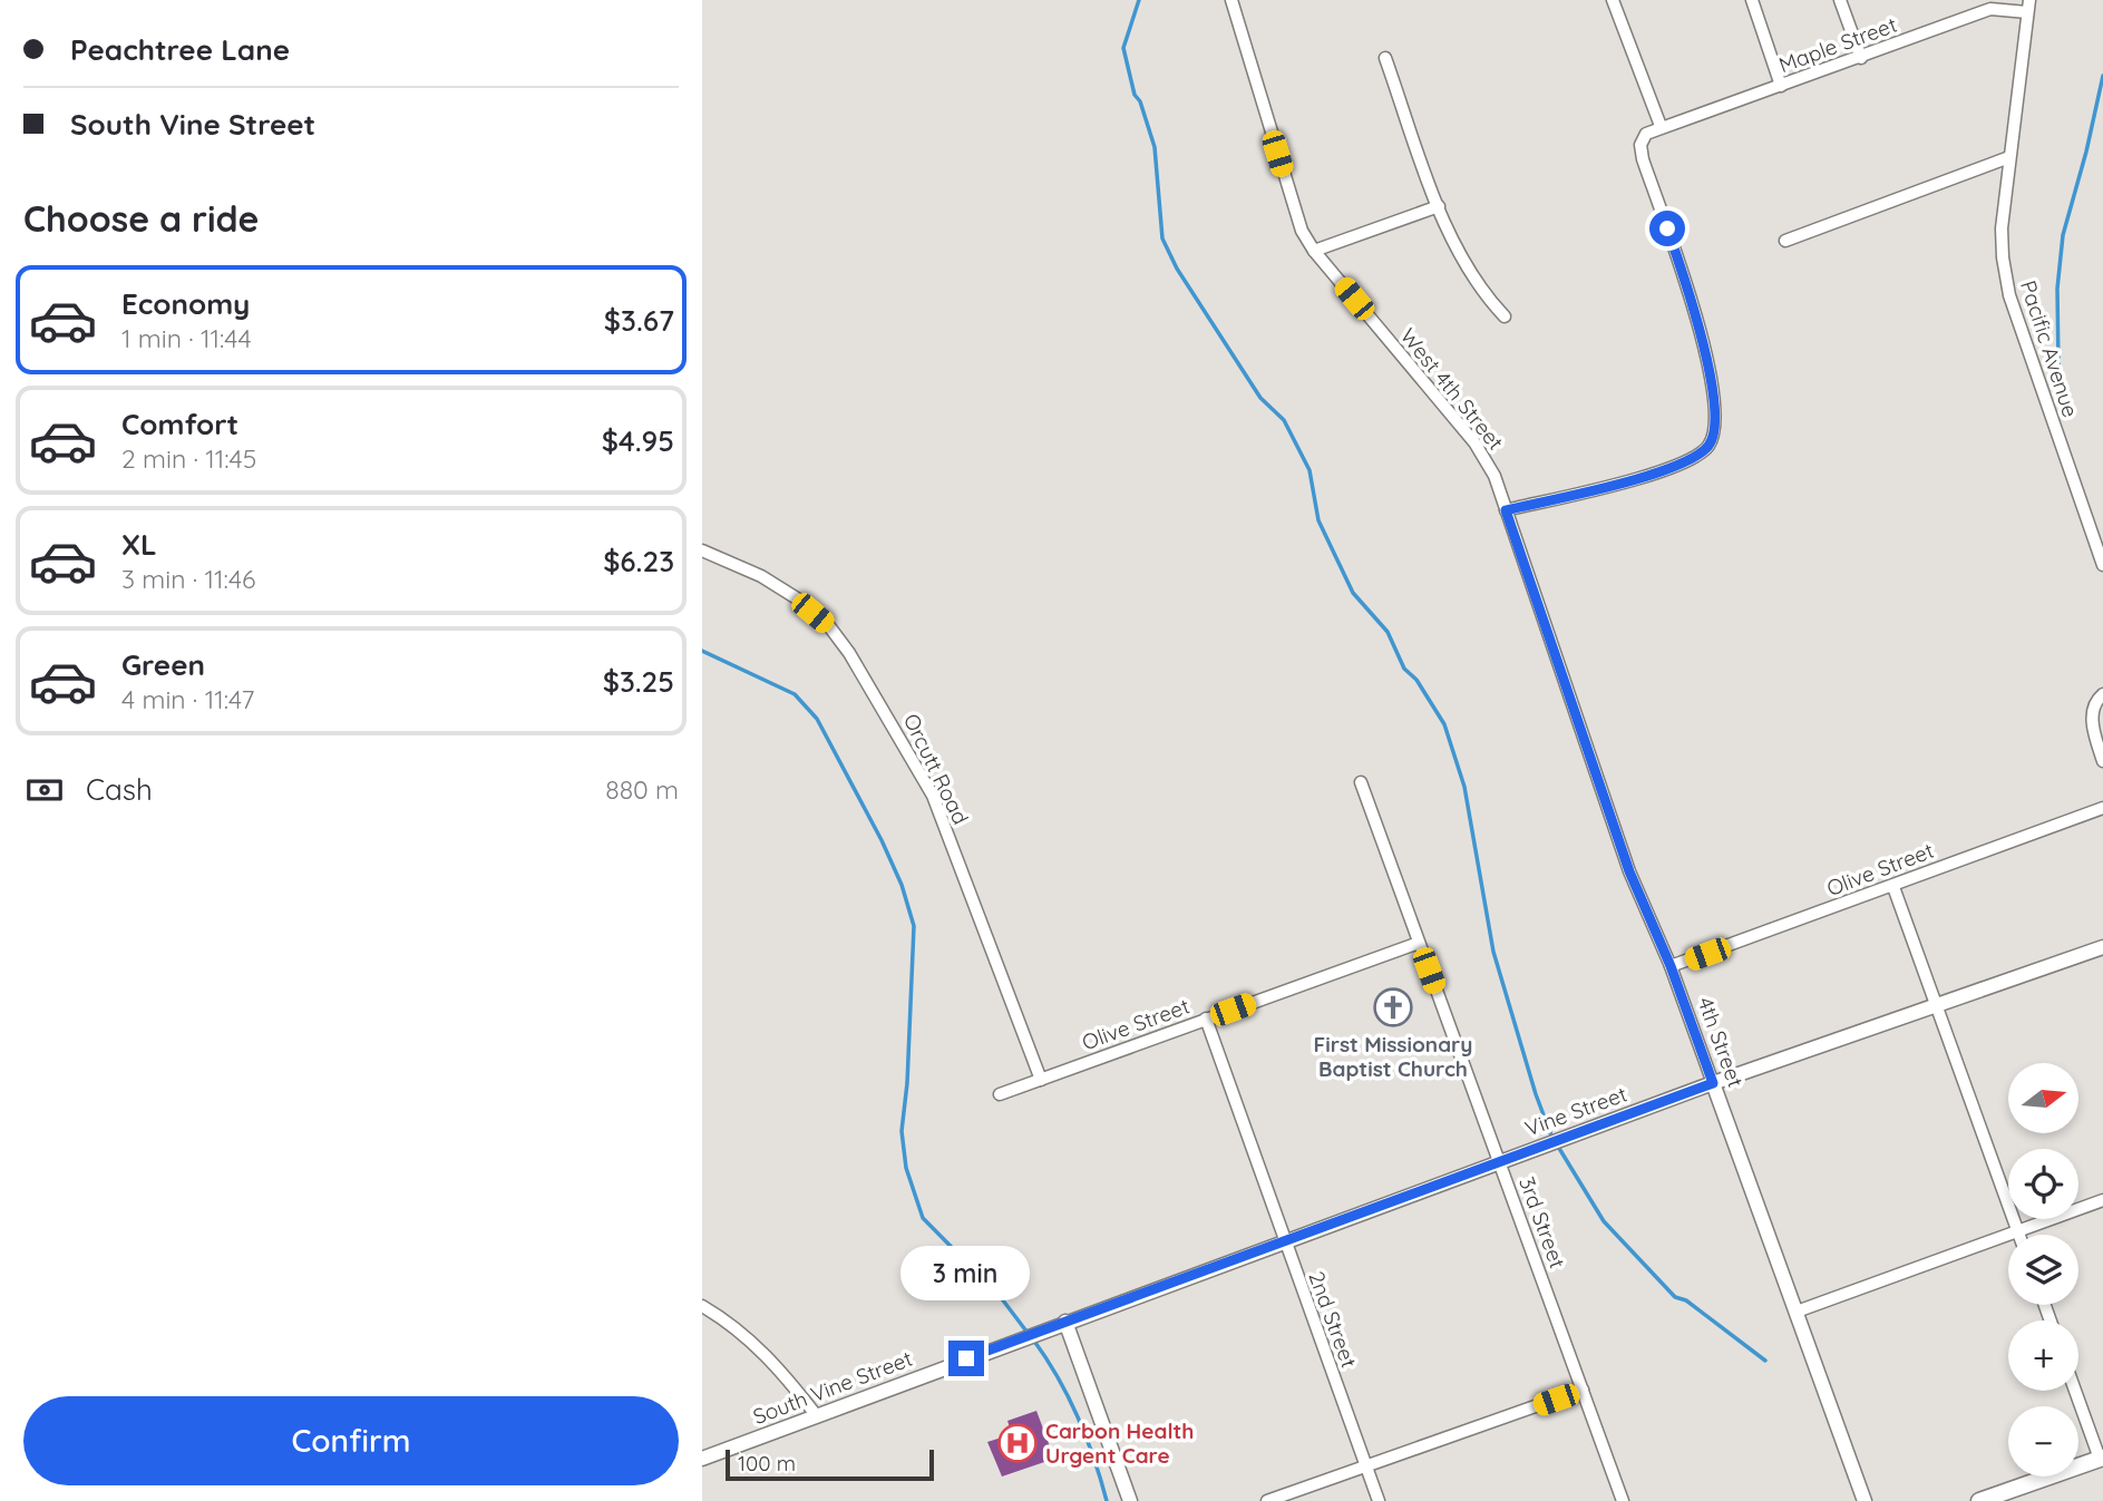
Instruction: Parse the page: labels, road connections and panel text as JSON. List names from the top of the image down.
{
  "streets": {
    "street": [
      "Maple Street",
      "Pacific Avenue",
      "West 4th Street",
      "Orcutt Road",
      "Olive Street",
      "4th Street",
      "Vine Street",
      "3rd Street",
      "2nd Street",
      "South Vine Street"
    ]
  },
  "crossings": [
    ["Maple Street", "Pacific Avenue"],
    ["West 4th Street", "4th Street"],
    ["Orcutt Road", "Olive Street"],
    ["Olive Street", "4th Street"],
    ["Olive Street", "3rd Street"],
    ["Olive Street", "2nd Street"],
    ["4th Street", "Vine Street"],
    ["Vine Street", "3rd Street"],
    ["Vine Street", "2nd Street"],
    ["Vine Street", "South Vine Street"]
  ],
  "places": {
    "church": ["First Missionary Baptist Church"],
    "hospital": ["Carbon Health Urgent Care"]
  },
  "scale_bar": "100 m",
  "north": "right",
  "page": {
    "banner": ["Peachtree Lane", "South Vine Street"],
    "heading": "Choose a ride",
    "list": [
      {
        "name": "Economy",
        "note": "1 min · 11:44",
        "value": "$3.67"
      },
      {
        "name": "Comfort",
        "note": "2 min · 11:45",
        "value": "$4.95"
      },
      {
        "name": "XL",
        "note": "3 min · 11:46",
        "value": "$6.23"
      },
      {
        "name": "Green",
        "note": "4 min · 11:47",
        "value": "$3.25"
      }
    ],
    "pay": ["Cash", "880 m"],
    "map_buttons": ["+", "−"],
    "bubble": "3 min",
    "buttons": "Confirm",
    "scale": "100 m"
  }
}
